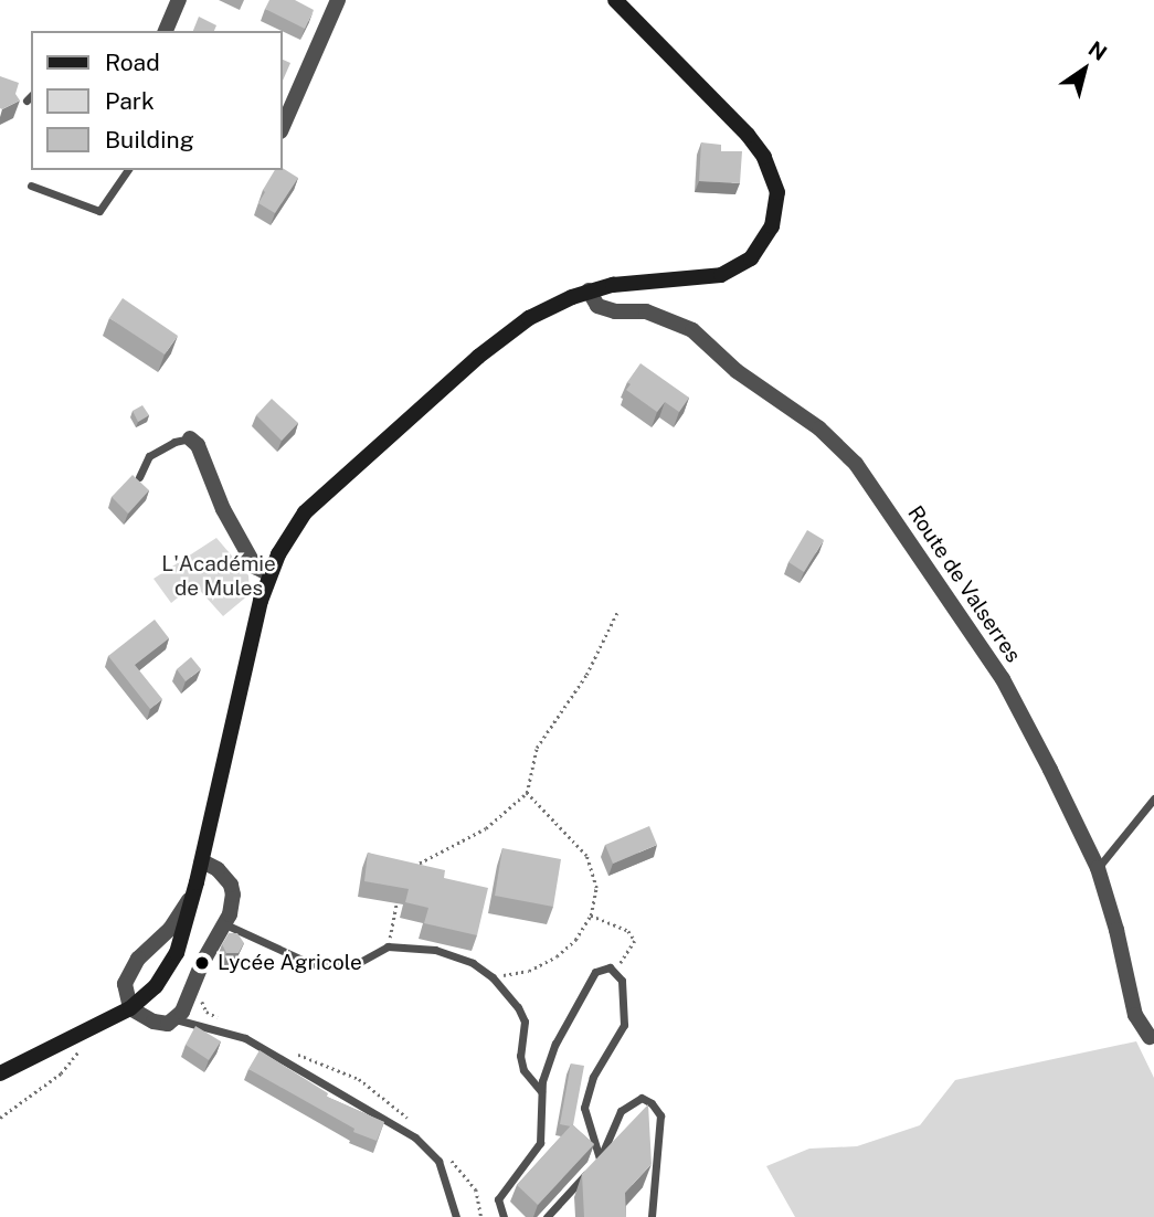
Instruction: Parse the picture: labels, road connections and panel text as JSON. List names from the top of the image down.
{
  "streets": {
    "street": ["Route de Valserres"]
  },
  "parks": ["L'Académie de Mules"],
  "places": ["Lycée Agricole"],
  "legend": ["Road", "Park", "Building"],
  "north": "top right"
}
